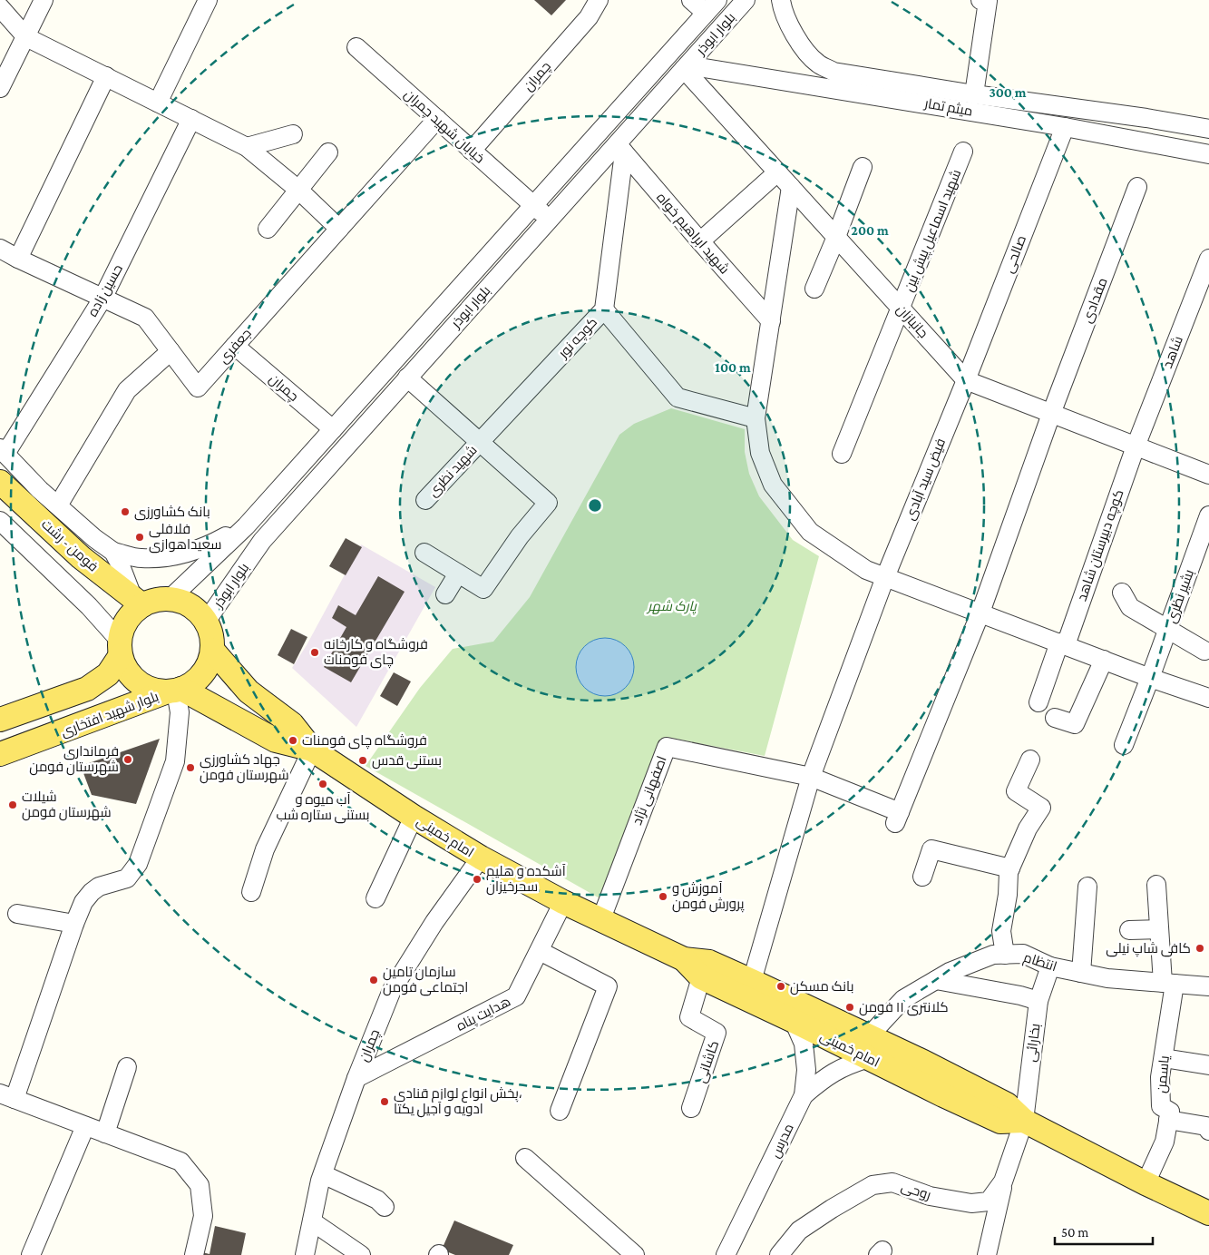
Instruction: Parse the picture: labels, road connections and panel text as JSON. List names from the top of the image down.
{
  "streets": {
    "main road": ["فومن - رشت", "بلوار شهید افتخاری", "امام خمینی"],
    "street": [
      "بلوار ابوذر",
      "چمران",
      "میثم تمار",
      "خیابان شهید چمران",
      "شهید اسماعیل پیش بین",
      "شهید ابراهیم خواه",
      "صالحی",
      "حسین زاده",
      "مقدادی",
      "جانبازان",
      "کوچه نور",
      "جعفری",
      "شاهد",
      "شهید نظری",
      "فیض سید آبادی",
      "کوچه دبیرستان شاهد",
      "بشیر نظری",
      "اصفهانی نژاد",
      "انتظام",
      "هدایت پناه",
      "بخارائی",
      "کاشانی",
      "یاسمن",
      "مدرس",
      "روحی"
    ]
  },
  "crossings": [
    ["بلوار ابوذر", "چمران"],
    ["بلوار ابوذر", "میثم تمار"],
    ["بلوار ابوذر", "خیابان شهید چمران"],
    ["بلوار ابوذر", "شهید ابراهیم خواه"],
    ["بلوار ابوذر", "جانبازان"],
    ["بلوار ابوذر", "کوچه نور"],
    ["بلوار ابوذر", "فومن - رشت"],
    ["بلوار ابوذر", "بلوار شهید افتخاری"],
    ["بلوار ابوذر", "امام خمینی"],
    ["چمران", "خیابان شهید چمران"],
    ["چمران", "جعفری"],
    ["چمران", "امام خمینی"],
    ["چمران", "هدایت پناه"],
    ["میثم تمار", "صالحی"],
    ["میثم تمار", "جانبازان"],
    ["خیابان شهید چمران", "جعفری"],
    ["شهید اسماعیل پیش بین", "جانبازان"],
    ["شهید ابراهیم خواه", "کوچه نور"],
    ["صالحی", "جانبازان"],
    ["صالحی", "فیض سید آبادی"],
    ["حسین زاده", "جعفری"],
    ["مقدادی", "جانبازان"],
    ["مقدادی", "اصفهانی نژاد"],
    ["جانبازان", "شاهد"],
    ["جانبازان", "فیض سید آبادی"],
    ["جانبازان", "کوچه دبیرستان شاهد"],
    ["کوچه نور", "شهید نظری"],
    ["شاهد", "کوچه دبیرستان شاهد"],
    ["فومن - رشت", "بلوار شهید افتخاری"],
    ["فومن - رشت", "امام خمینی"],
    ["بلوار شهید افتخاری", "امام خمینی"],
    ["اصفهانی نژاد", "امام خمینی"],
    ["امام خمینی", "انتظام"],
    ["امام خمینی", "هدایت پناه"],
    ["امام خمینی", "بخارائی"],
    ["امام خمینی", "کاشانی"],
    ["امام خمینی", "مدرس"],
    ["امام خمینی", "روحی"],
    ["انتظام", "بخارائی"],
    ["انتظام", "یاسمن"],
    ["بخارائی", "روحی"]
  ],
  "parks": ["پارک شهر"],
  "places": [
    "بانک کشاورزی",
    "فلافلی سعیداهوازی",
    "فروشگاه و کارخانه چای فومنات",
    "فروشگاه چای فومنات",
    "فرمانداری شهرستان فومن",
    "بستنی قدس",
    "جهاد کشاورزی شهرستان فومن",
    "آب میوه و بستنی ستاره شب",
    "شیلات شهرستان فومن",
    "آشکده و هلیم سحرخیزان",
    "آموزش و پرورش فومن",
    "کافی شاپ نیلی",
    "سازمان تامین اجتماعی فومن",
    "بانک مسکن",
    "کلانتری ۱۱ فومن",
    "پخش انواع لوازم قنادی، ادویه و آجیل یکتا"
  ],
  "scale_bar": "50 m",
  "rings": ["300 m", "200 m", "100 m"]
}
